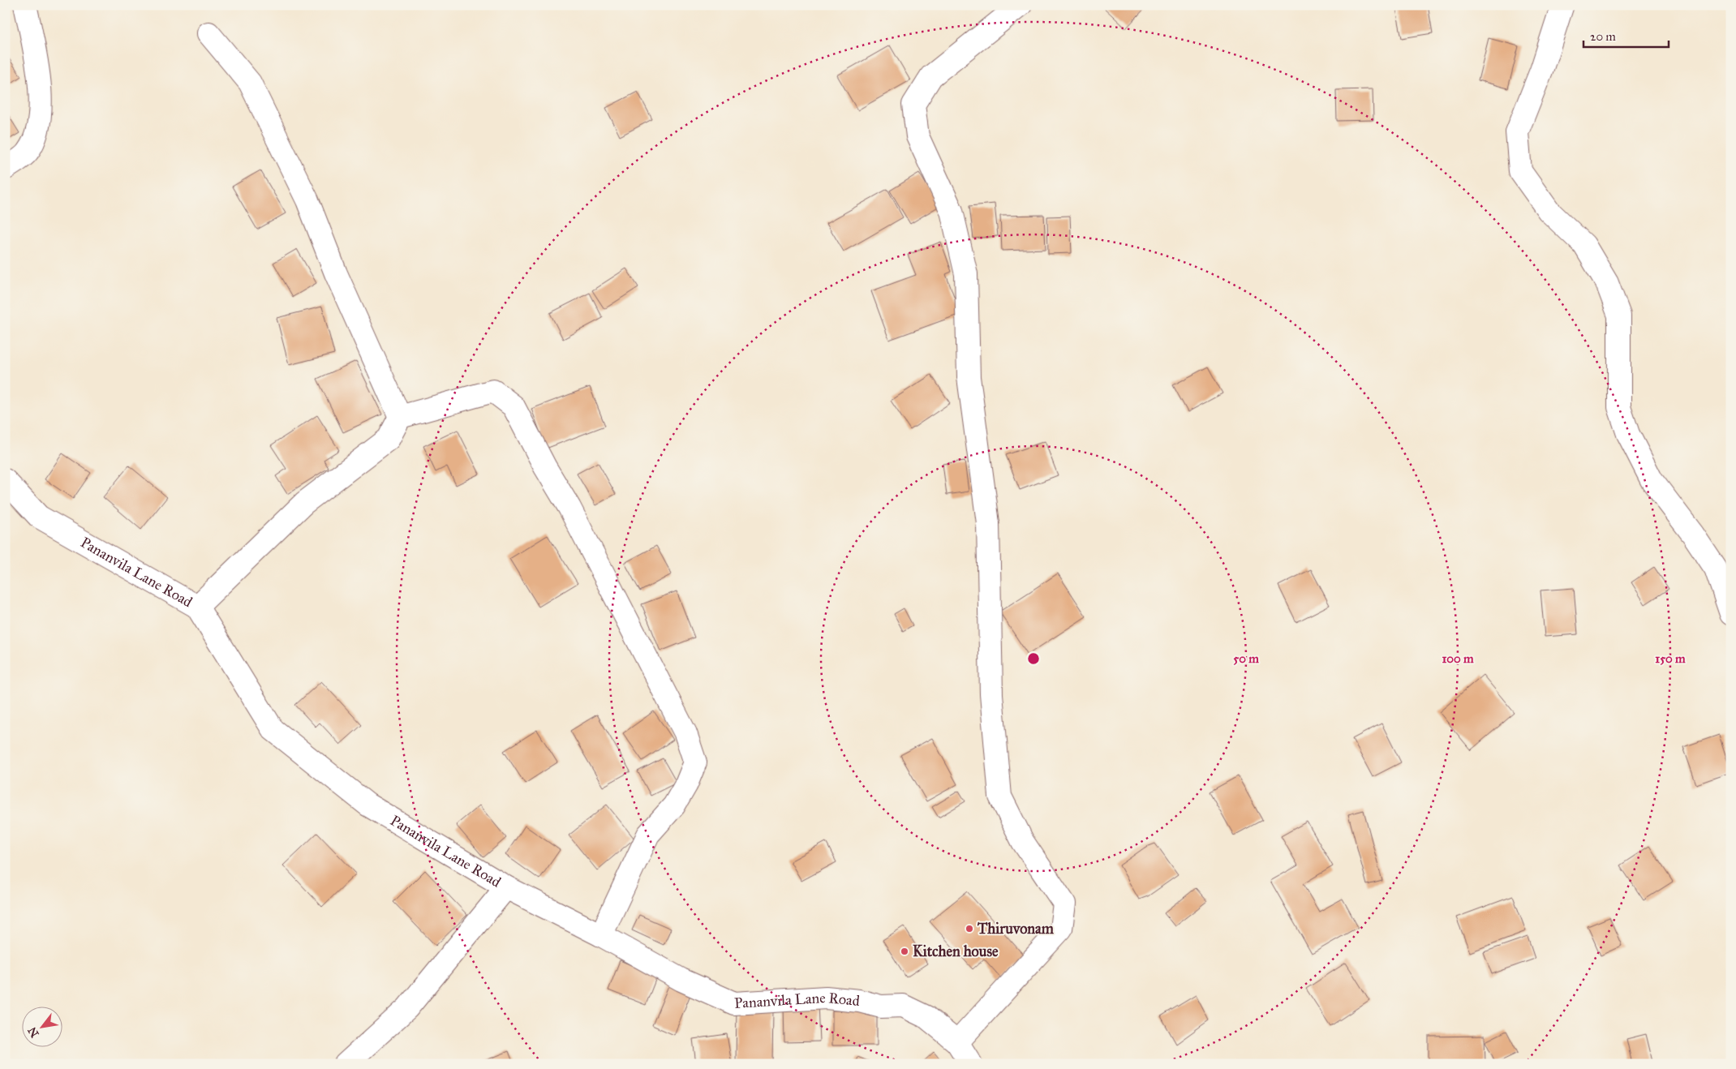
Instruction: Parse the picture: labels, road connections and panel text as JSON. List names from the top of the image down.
{
  "streets": {
    "street": ["Pananvila Lane Road"]
  },
  "places": ["Thiruvonam", "Kitchen house"],
  "scale_bar": "20 m",
  "north": "bottom left",
  "rings": ["50 m", "100 m", "150 m"]
}
